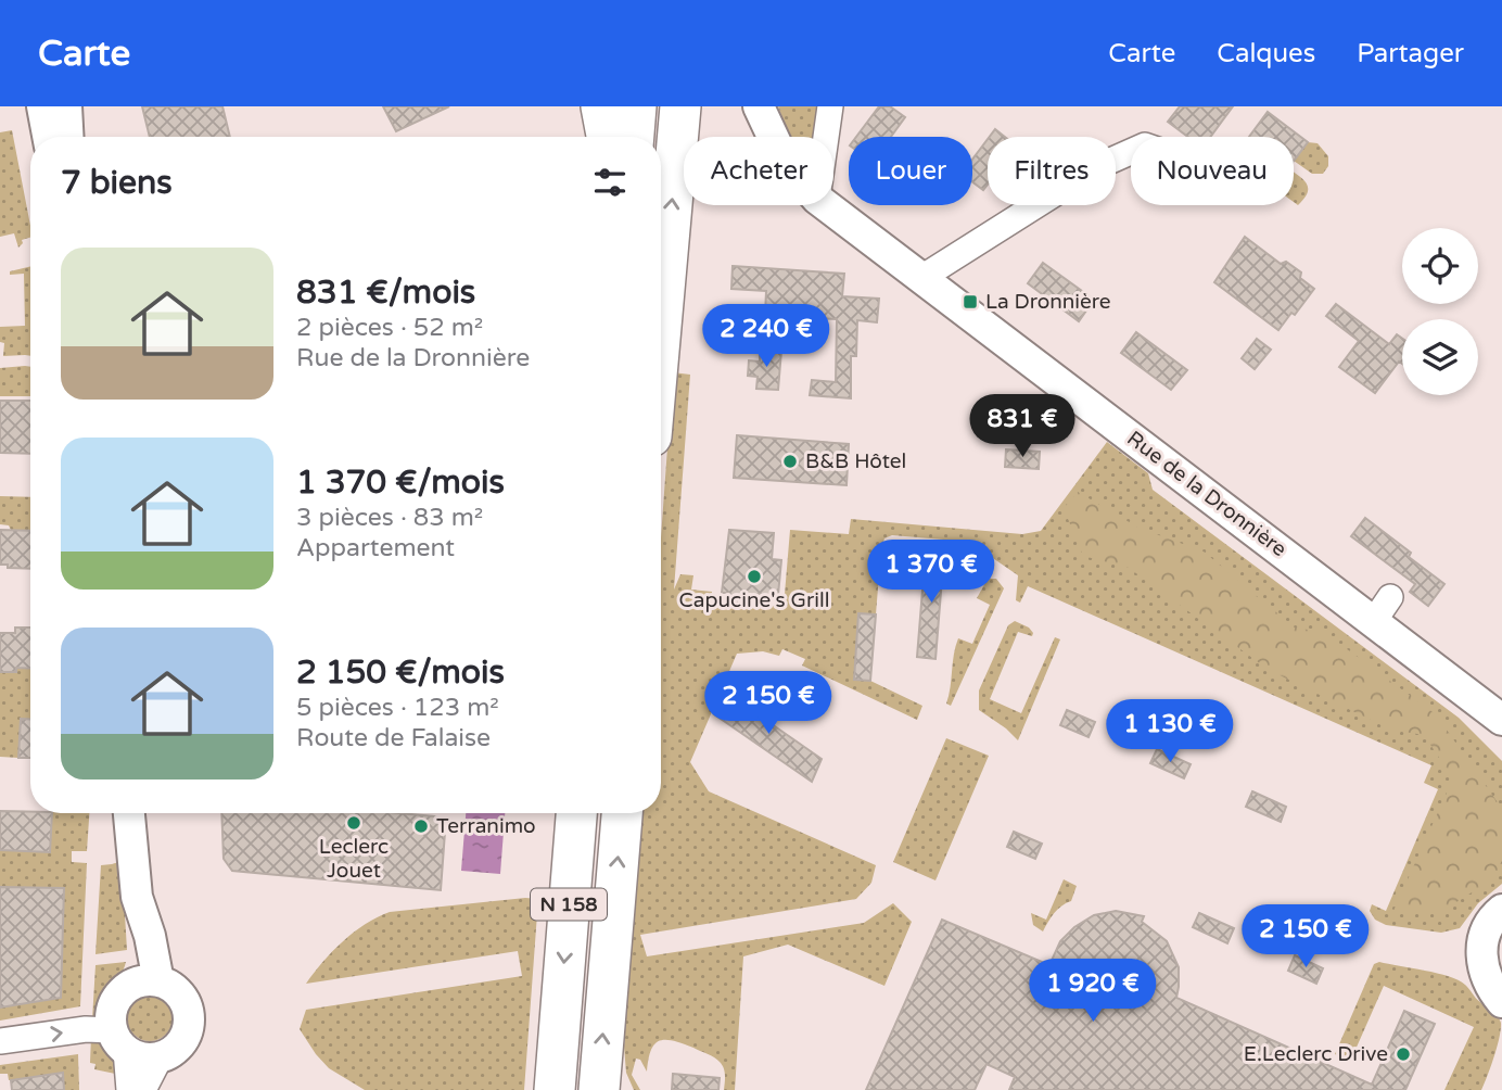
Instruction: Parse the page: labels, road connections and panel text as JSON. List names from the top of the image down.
{
  "streets": {
    "highway": ["N 158"],
    "street": ["Rue de la Dronnière"]
  },
  "places": {
    "transit": ["La Dronnière"],
    "other": [
      "B&B Hôtel",
      "Capucine's Grill",
      "Leclerc Jouet",
      "Terranimo",
      "E.Leclerc Drive"
    ]
  },
  "page": {
    "header": "Carte",
    "nav": ["Carte", "Calques", "Partager"],
    "chip": [
      "Acheter",
      "Louer",
      "Filtres",
      "Nouveau"
    ],
    "heading": "7 biens",
    "list": [
      {
        "name": "831 €/mois",
        "note": "2 pièces · 52 m² · Rue de la Dronnière"
      },
      {
        "name": "1 370 €/mois",
        "note": "3 pièces · 83 m² · Appartement"
      },
      {
        "name": "2 150 €/mois",
        "note": "5 pièces · 123 m² · Route de Falaise"
      }
    ],
    "price": [
      "2 240 €",
      "831 €",
      "1 370 €",
      "2 150 €",
      "1 130 €",
      "2 150 €",
      "1 920 €"
    ]
  }
}
